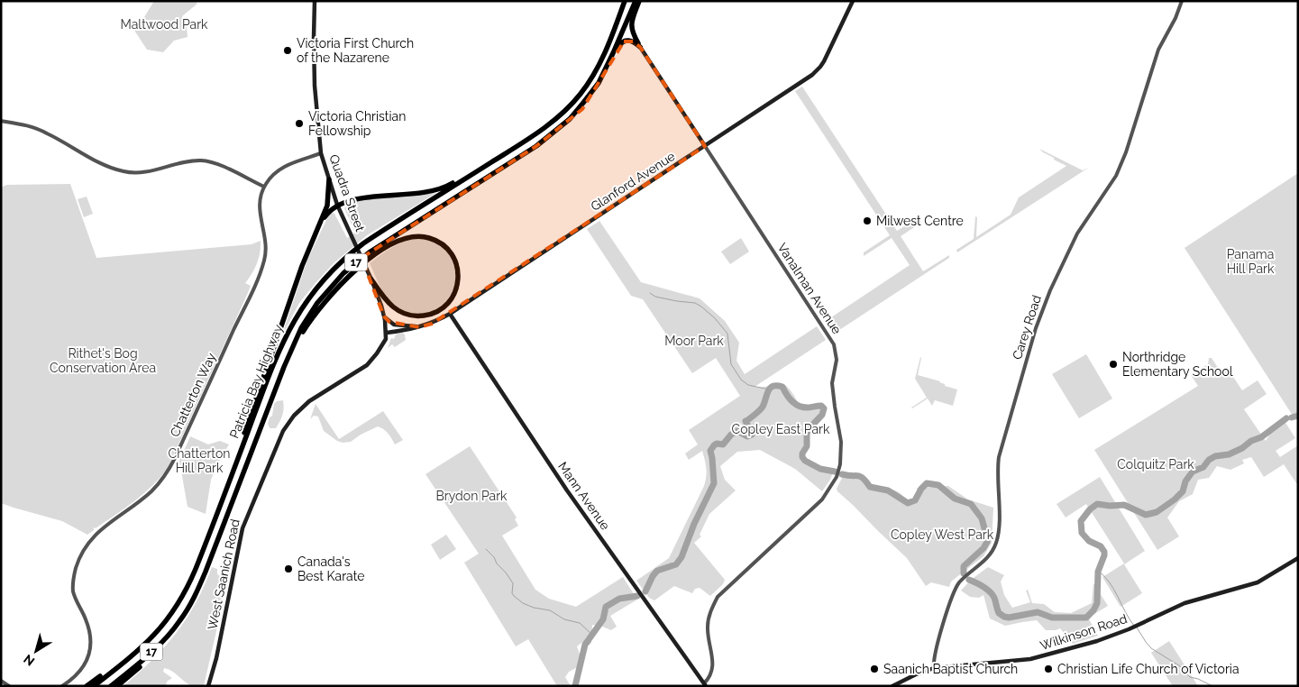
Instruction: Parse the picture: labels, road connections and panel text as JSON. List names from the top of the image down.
{
  "streets": {
    "highway": ["17", "Patricia Bay Highway"],
    "main road": [
      "Glanford Avenue",
      "Quadra Street",
      "Vanalman Avenue",
      "Mann Avenue",
      "West Saanich Road",
      "Wilkinson Road"
    ],
    "street": ["Carey Road", "Chatterton Way"]
  },
  "crossings": [
    ["Glanford Avenue", "Quadra Street"],
    ["Glanford Avenue", "Vanalman Avenue"],
    ["Glanford Avenue", "Mann Avenue"],
    ["Glanford Avenue", "West Saanich Road"],
    ["Quadra Street", "Chatterton Way"],
    ["Quadra Street", "West Saanich Road"],
    ["Vanalman Avenue", "Mann Avenue"],
    ["Carey Road", "Wilkinson Road"]
  ],
  "parks": [
    "Maltwood Park",
    "Panama Hill Park",
    "Moor Park",
    "Rithet's Bog Conservation Area",
    "Copley East Park",
    "Chatterton Hill Park",
    "Colquitz Park",
    "Brydon Park",
    "Copley West Park"
  ],
  "places": [
    "Victoria First Church of the Nazarene",
    "Victoria Christian Fellowship",
    "Milwest Centre",
    "Northridge Elementary School",
    "Canada's Best Karate",
    "Saanich Baptist Church",
    "Christian Life Church of Victoria"
  ],
  "north": "bottom left"
}
